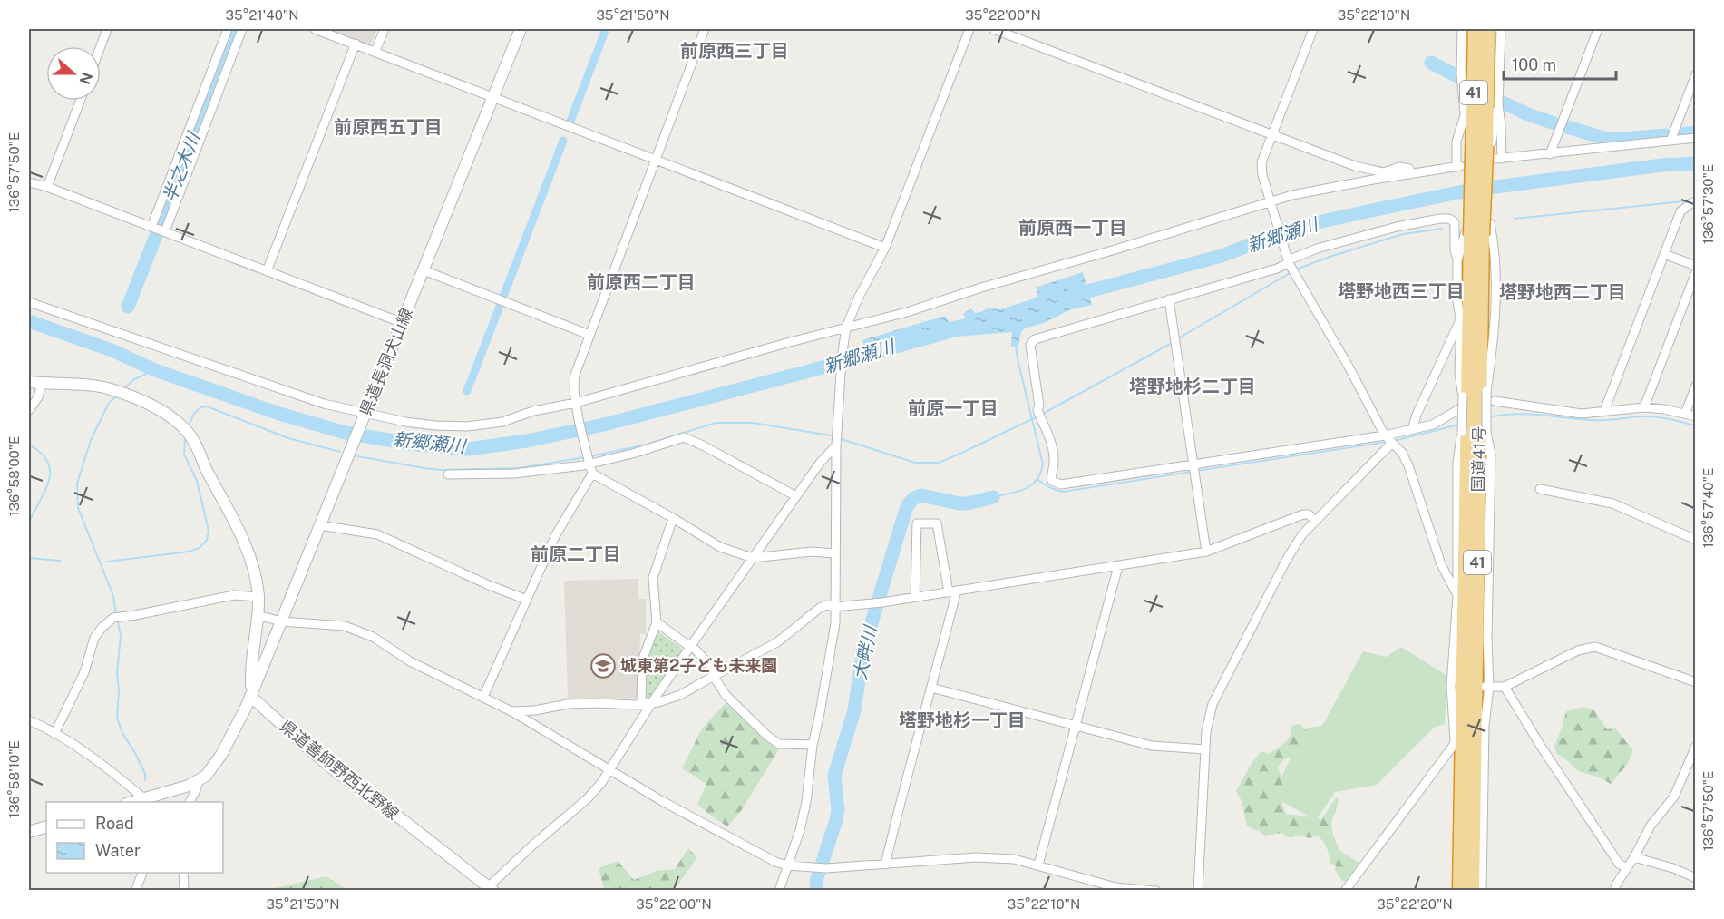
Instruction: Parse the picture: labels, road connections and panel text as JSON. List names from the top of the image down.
{
  "streets": {
    "highway": ["41", "国道41号"],
    "main road": ["県道長洞犬山線", "県道善師野西北野線"]
  },
  "crossings": [
    ["県道長洞犬山線", "県道善師野西北野線"]
  ],
  "districts": [
    "前原西三丁目",
    "前原西五丁目",
    "前原西一丁目",
    "前原西二丁目",
    "塔野地西三丁目",
    "塔野地西二丁目",
    "塔野地杉二丁目",
    "前原一丁目",
    "前原二丁目",
    "塔野地杉一丁目"
  ],
  "water": ["半之木川", "新郷瀬川", "大畔川"],
  "places": {
    "school or university": ["城東第2子ども未来園"]
  },
  "legend": ["Road", "Water"],
  "scale_bar": "100 m",
  "north": "right",
  "coordinates": [
    "35°21'40\"N",
    "35°21'50\"N",
    "35°22'00\"N",
    "35°22'10\"N",
    "136°57'50\"E",
    "136°57'30\"E",
    "136°58'00\"E",
    "136°57'40\"E",
    "136°58'10\"E",
    "35°22'20\"N"
  ]
}
